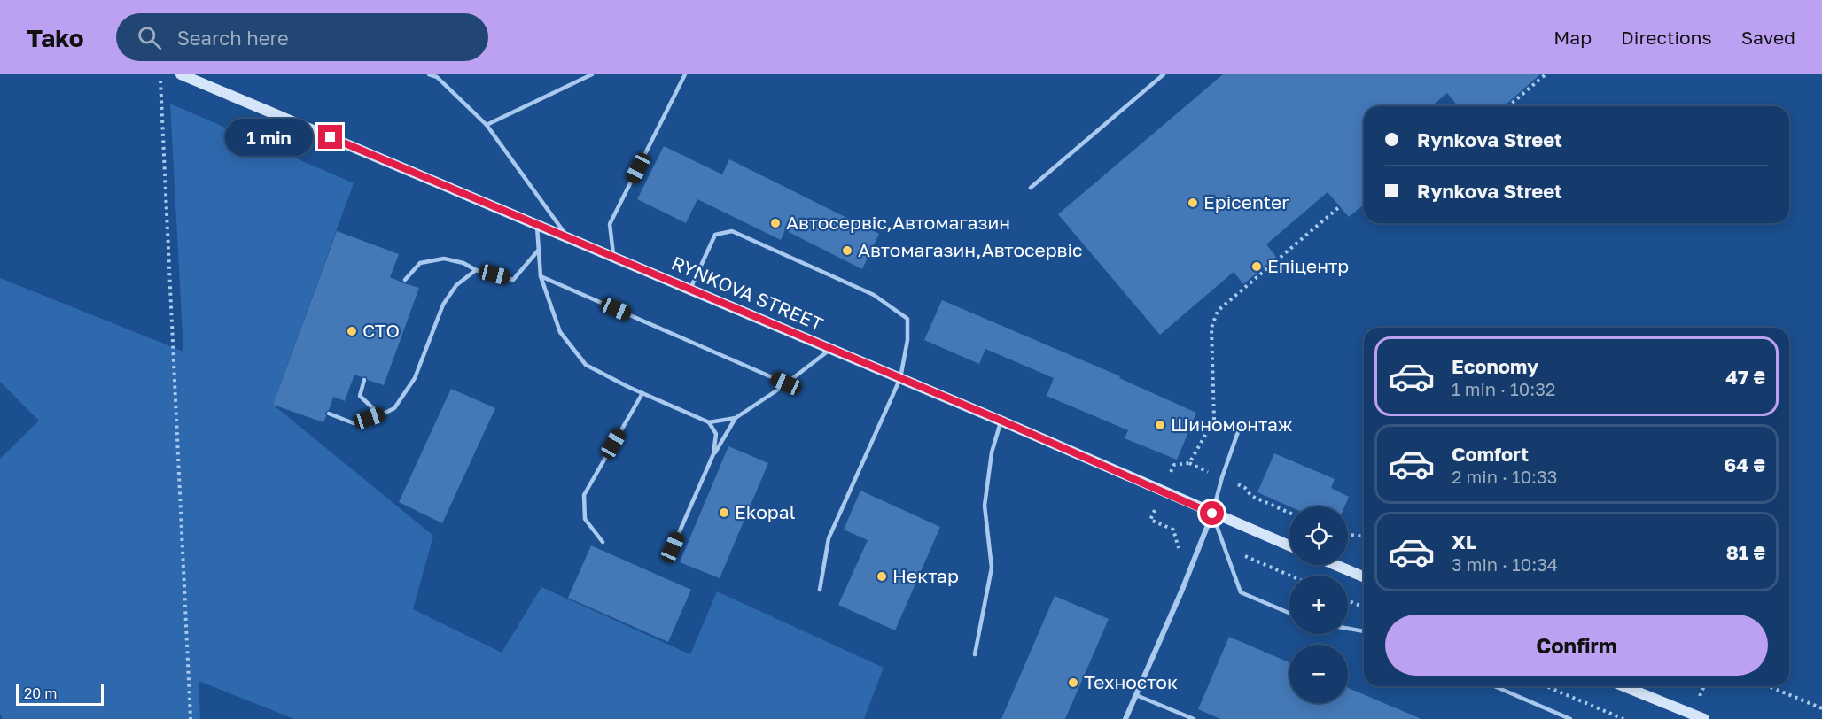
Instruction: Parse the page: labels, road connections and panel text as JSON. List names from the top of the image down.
{
  "streets": {
    "main road": ["RYNKOVA STREET"]
  },
  "places": [
    "Epicenter",
    "Автосервіс,Автомагазин",
    "Автомагазин,Автосервіс",
    "Епіцентр",
    "СТО",
    "Шиномонтаж",
    "Ekopal",
    "Нектар",
    "Техносток"
  ],
  "scale_bar": "20 m",
  "page": {
    "header": "Tako",
    "search": "Search here",
    "nav": ["Map", "Directions", "Saved"],
    "banner": ["Rynkova Street", "Rynkova Street"],
    "bubble": "1 min",
    "list": [
      {
        "name": "Economy",
        "note": "1 min · 10:32",
        "value": "47 ₴"
      },
      {
        "name": "Comfort",
        "note": "2 min · 10:33",
        "value": "64 ₴"
      },
      {
        "name": "XL",
        "note": "3 min · 10:34",
        "value": "81 ₴"
      }
    ],
    "map_buttons": ["+", "−"],
    "buttons": "Confirm",
    "scale": "20 m"
  }
}
